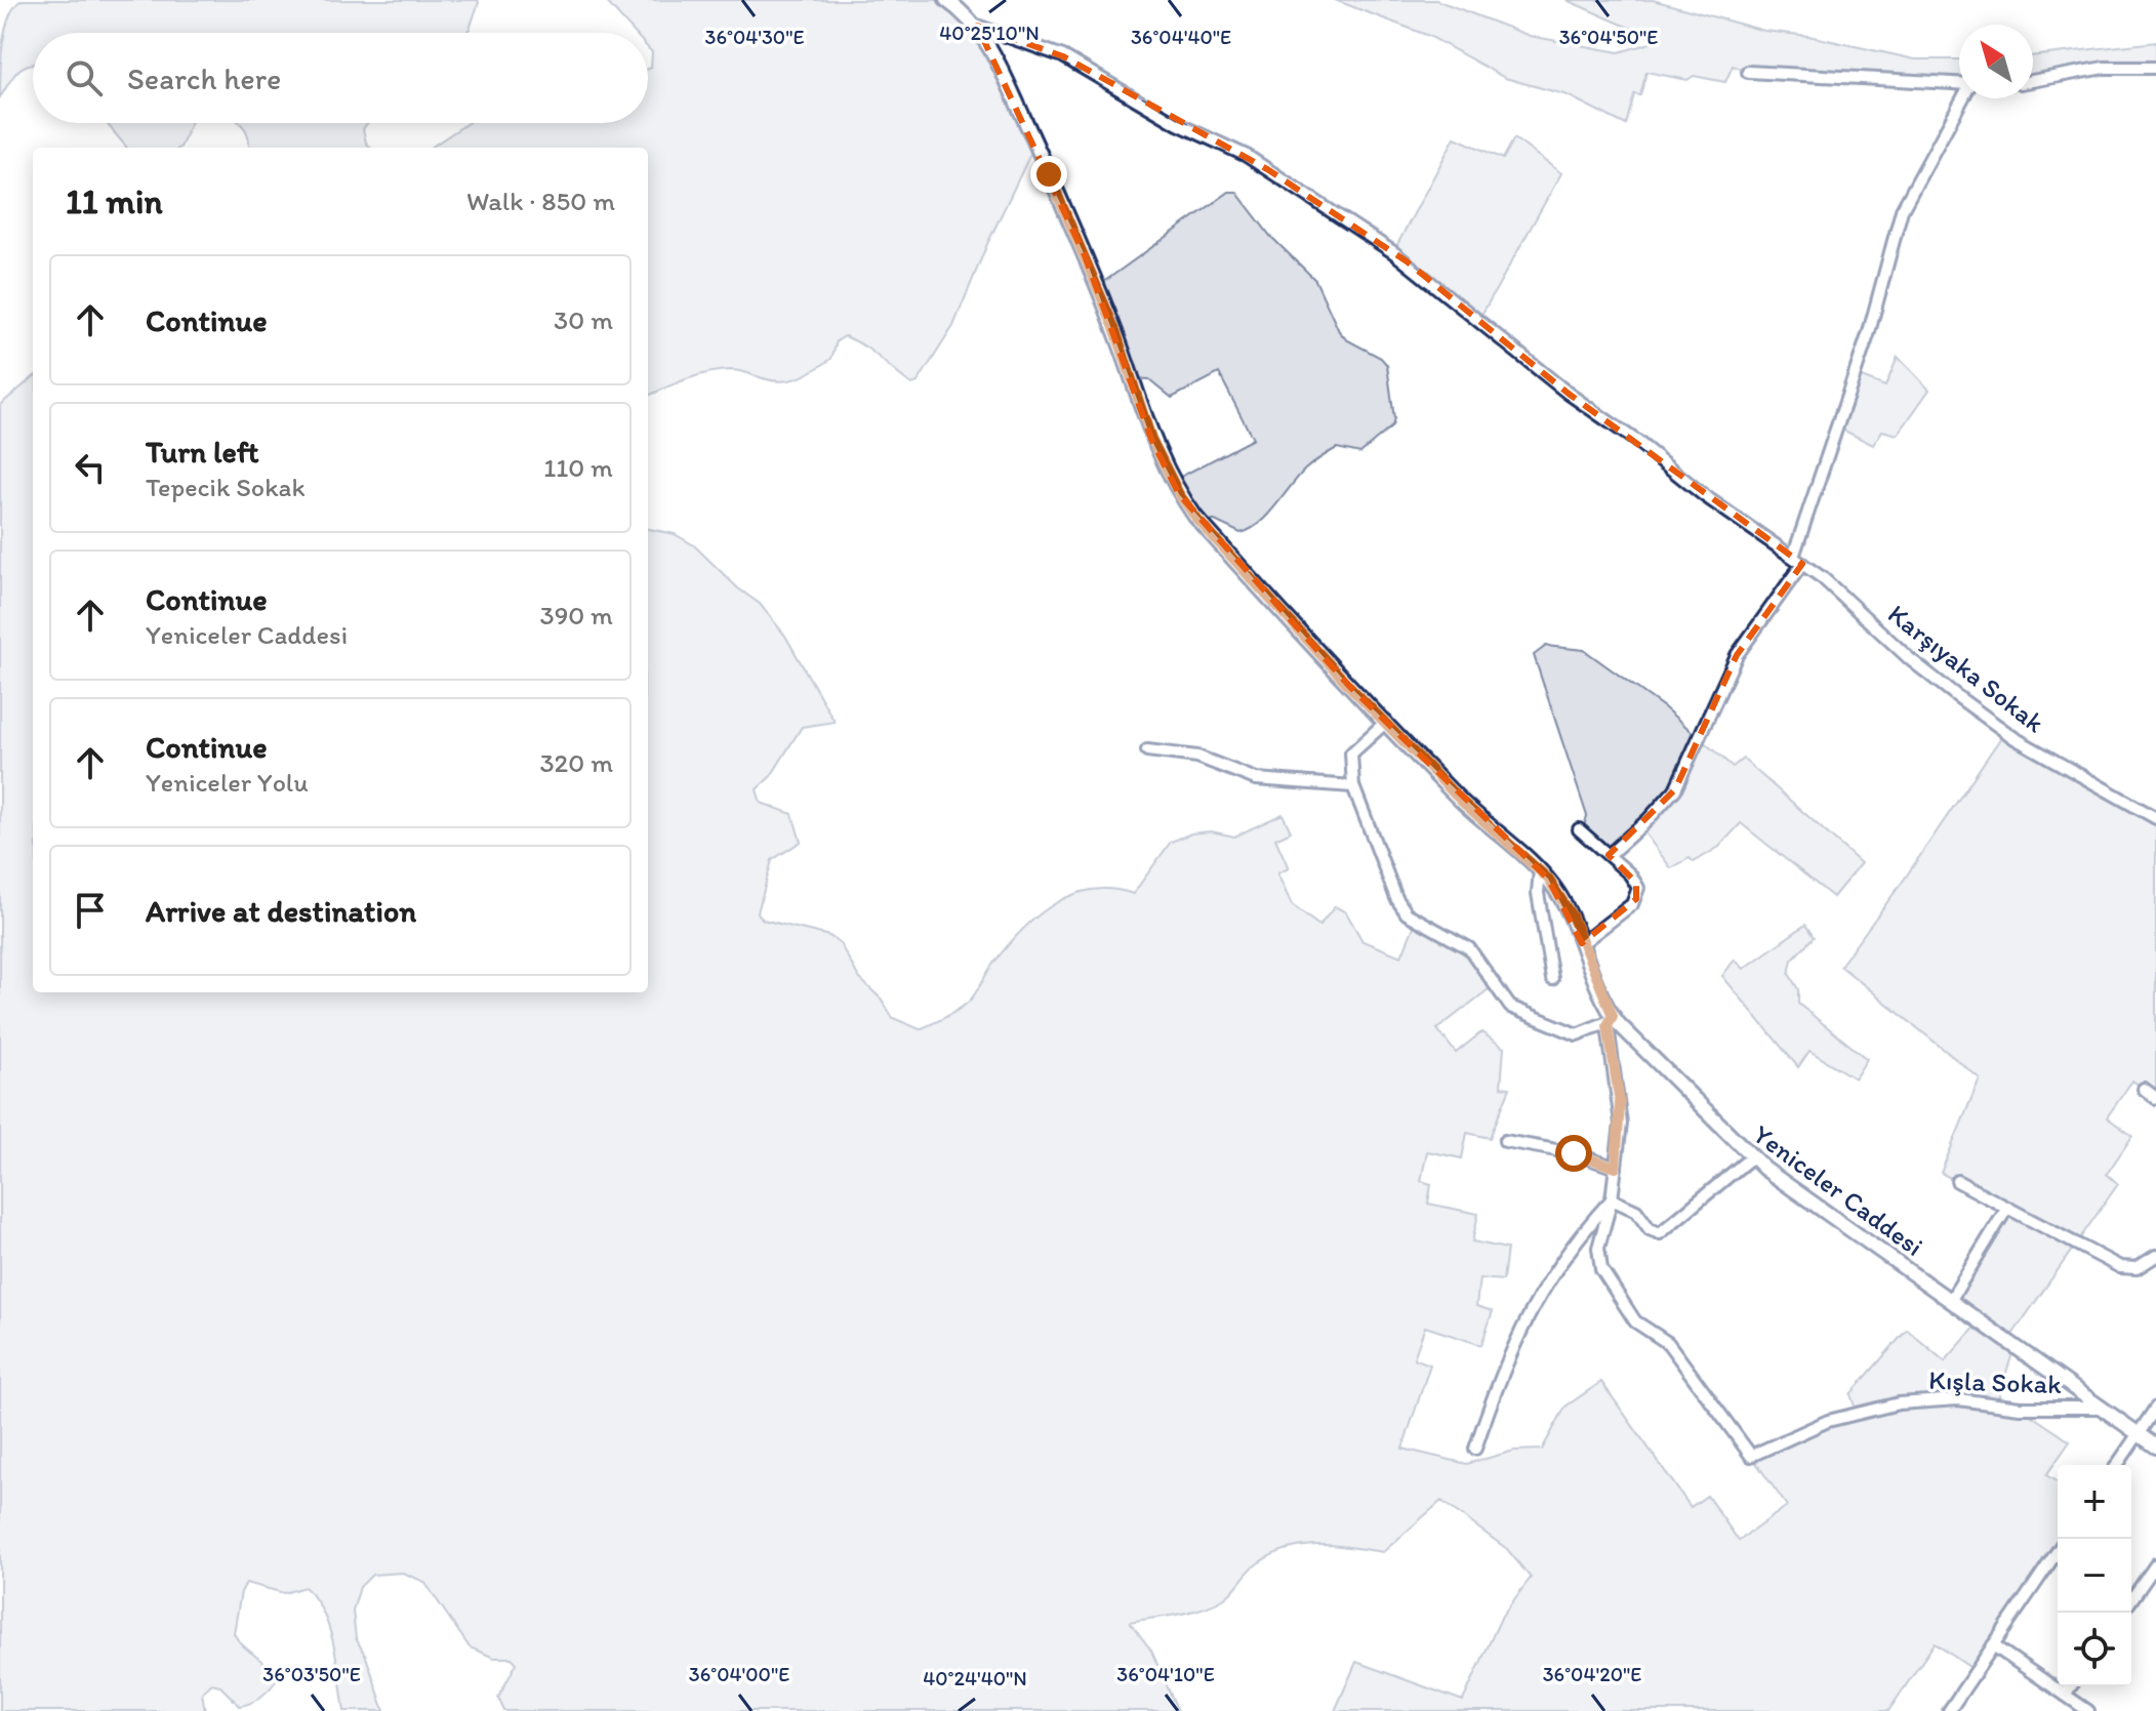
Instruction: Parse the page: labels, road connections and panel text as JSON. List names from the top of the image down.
{
  "streets": {
    "street": ["Karşıyaka Sokak", "Yeniceler Caddesi", "Kışla Sokak"]
  },
  "crossings": [
    ["Karşıyaka Sokak", "Yeniceler Caddesi"],
    ["Yeniceler Caddesi", "Kışla Sokak"]
  ],
  "north": "top left",
  "page": {
    "search": "Search here",
    "heading": ["11 min", "Walk · 850 m"],
    "list": [
      ["Continue", "30 m"],
      ["Turn left", "Tepecik Sokak", "110 m"],
      ["Continue", "Yeniceler Caddesi", "390 m"],
      ["Continue", "Yeniceler Yolu", "320 m"],
      "Arrive at destination"
    ],
    "map_buttons": ["+", "−"]
  },
  "coordinates": [
    "40°25'10\"N",
    "36°04'30\"E",
    "36°04'40\"E",
    "36°04'50\"E",
    "36°03'50\"E",
    "36°04'00\"E",
    "36°04'10\"E",
    "36°04'20\"E",
    "40°24'40\"N"
  ]
}
